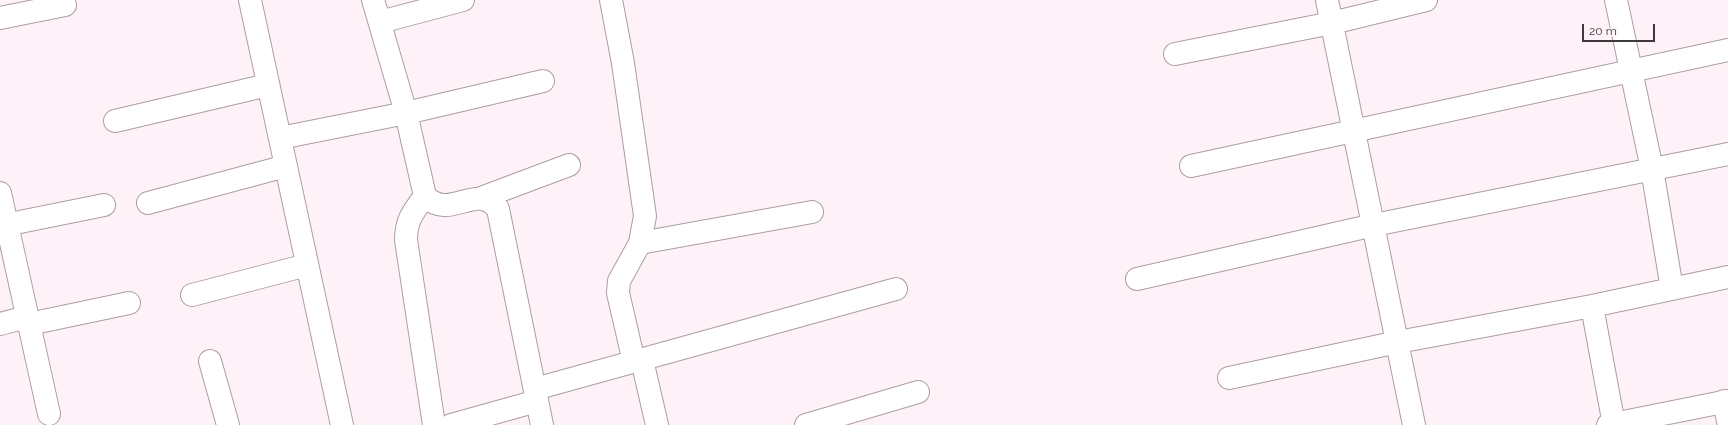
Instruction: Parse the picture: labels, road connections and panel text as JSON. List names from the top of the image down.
{
  "scale_bar": "20 m"
}
